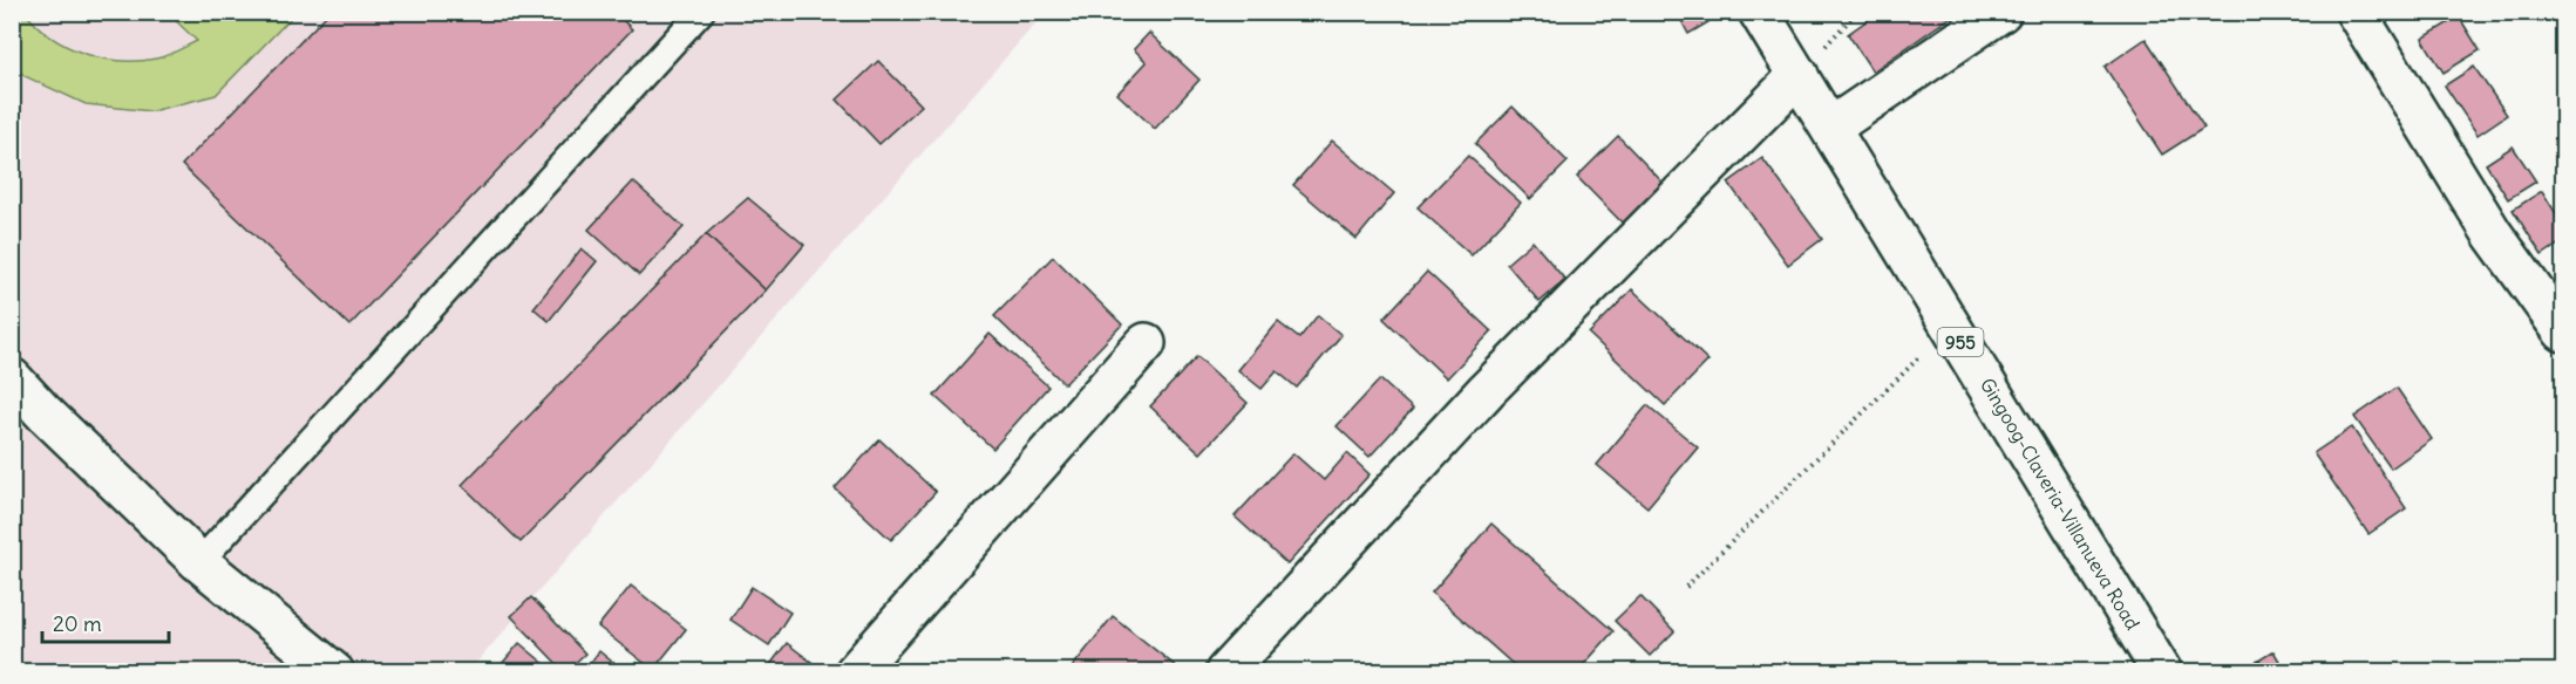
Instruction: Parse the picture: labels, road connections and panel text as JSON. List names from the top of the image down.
{
  "streets": {
    "street": ["955", "Gingoog-Claveria-Villanueva Road"]
  },
  "scale_bar": "20 m"
}
